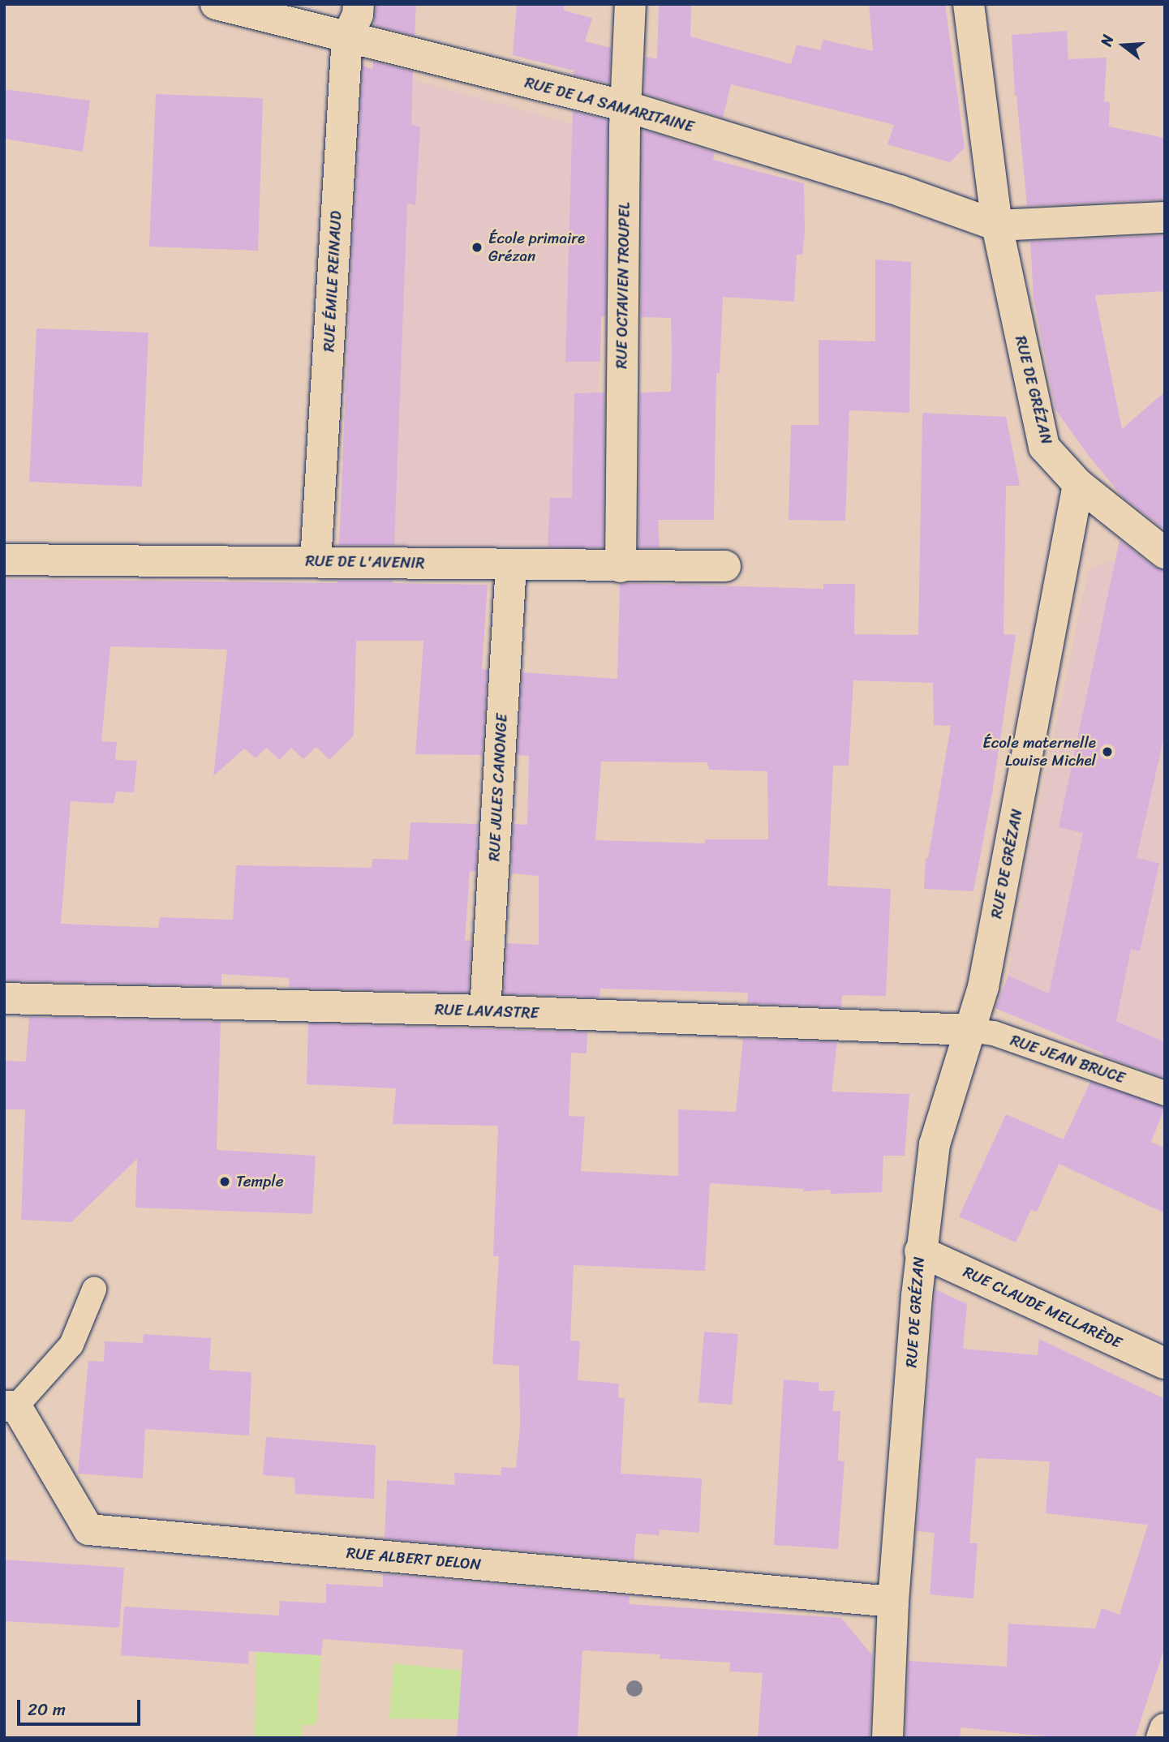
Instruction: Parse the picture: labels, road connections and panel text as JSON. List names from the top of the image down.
{
  "streets": {
    "street": [
      "RUE DE LA SAMARITAINE",
      "RUE ÉMILE REINAUD",
      "RUE OCTAVIEN TROUPEL",
      "RUE DE GRÉZAN",
      "RUE DE L'AVENIR",
      "RUE JULES CANONGE",
      "RUE LAVASTRE",
      "RUE CLAUDE MELLARÈDE",
      "RUE ALBERT DELON"
    ],
    "lane": ["RUE JEAN BRUCE"]
  },
  "crossings": [
    ["RUE DE LA SAMARITAINE", "RUE ÉMILE REINAUD"],
    ["RUE DE LA SAMARITAINE", "RUE OCTAVIEN TROUPEL"],
    ["RUE DE LA SAMARITAINE", "RUE DE GRÉZAN"],
    ["RUE ÉMILE REINAUD", "RUE DE L'AVENIR"],
    ["RUE OCTAVIEN TROUPEL", "RUE DE L'AVENIR"],
    ["RUE DE GRÉZAN", "RUE LAVASTRE"],
    ["RUE DE GRÉZAN", "RUE JEAN BRUCE"],
    ["RUE DE GRÉZAN", "RUE CLAUDE MELLARÈDE"],
    ["RUE DE GRÉZAN", "RUE ALBERT DELON"],
    ["RUE DE L'AVENIR", "RUE JULES CANONGE"],
    ["RUE JULES CANONGE", "RUE LAVASTRE"],
    ["RUE LAVASTRE", "RUE JEAN BRUCE"]
  ],
  "places": ["École primaire Grézan", "École maternelle Louise Michel", "Temple"],
  "scale_bar": "20 m",
  "north": "left"
}
